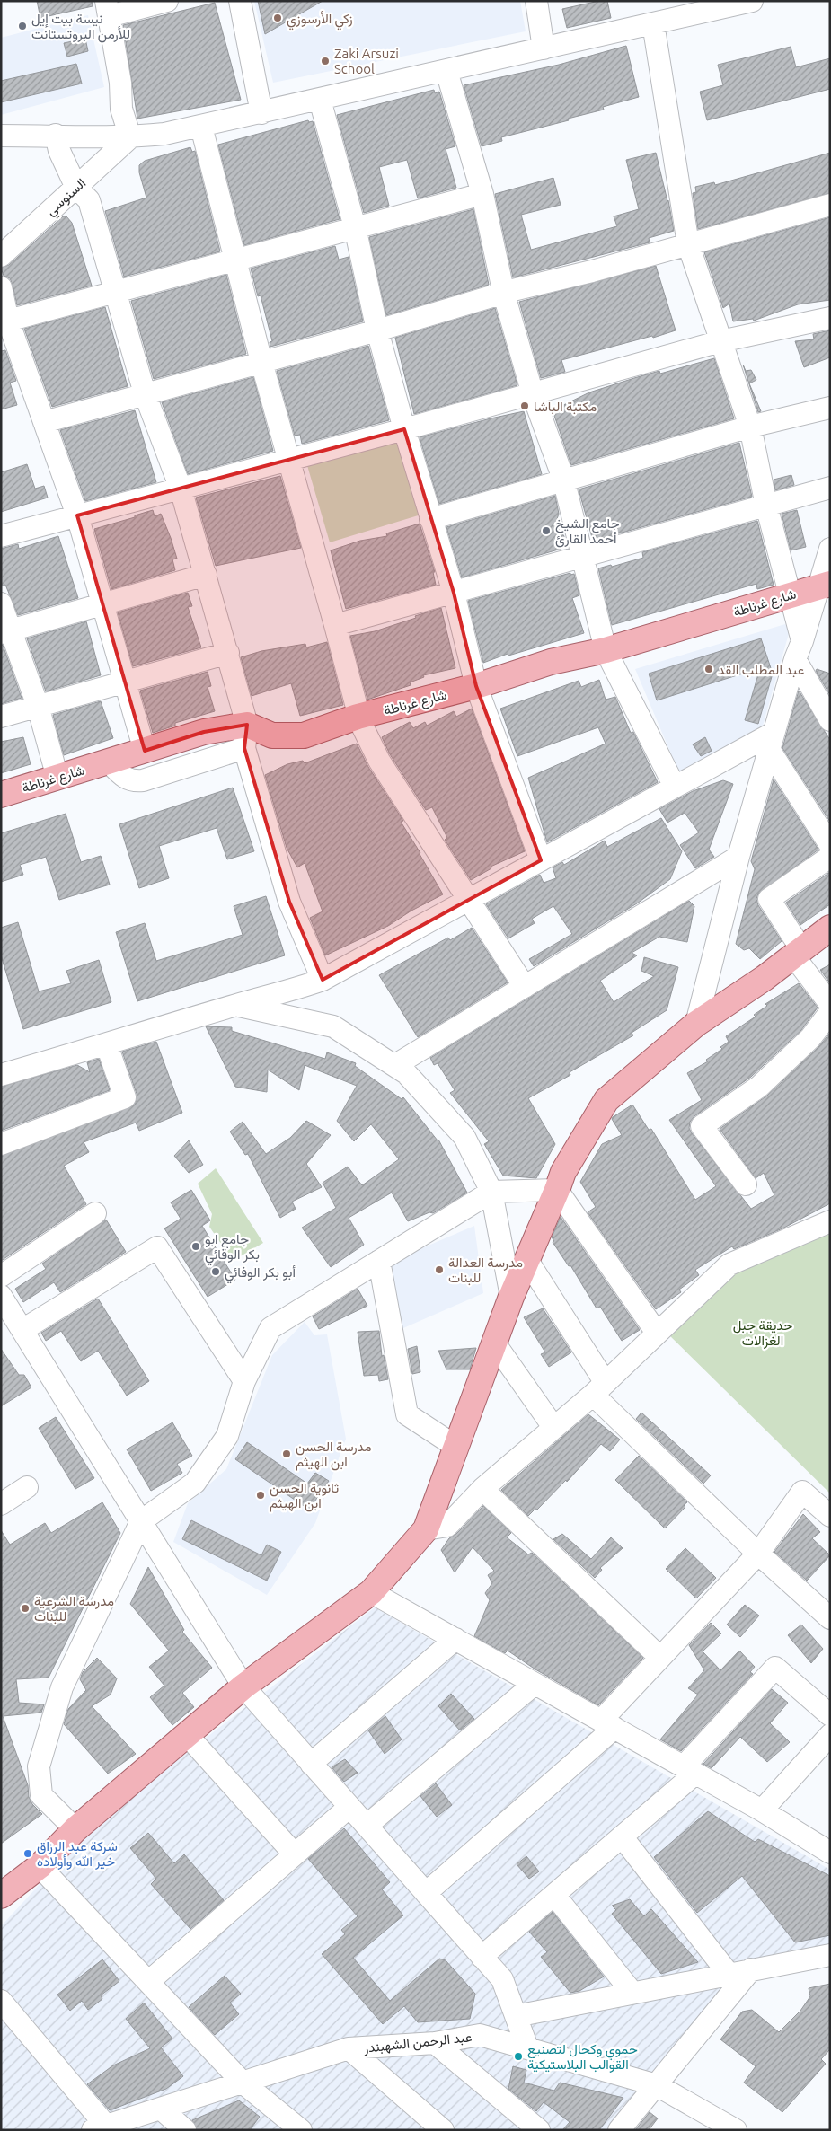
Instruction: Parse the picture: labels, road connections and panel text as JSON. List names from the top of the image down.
{
  "streets": {
    "main road": ["شارع غرناطة"],
    "street": ["السنوسي", "عبد الرحمن الشهبندر"]
  },
  "parks": ["حديقة جبل الغزالات"],
  "places": [
    "زكي الأرسوزي",
    "نيسة بيت إيل للأرمن البروتستانت",
    "Zaki Arsuzi School",
    "مكتبة الباشا",
    "جامع الشيخ أحمد القارئ",
    "عبد المطلب القد",
    "جامع ابو بكر الوقائي",
    "مدرسة العدالة للبنات",
    "أبو بكر الوفائي",
    "مدرسة الحسن ابن الهيثم",
    "ثانوية الحسن ابن الهيثم",
    "مدرسة الشرعية للبنات",
    "شركة عبد الرزاق خير الله وأولاده",
    "حموي وكحال لتصنيع القوالب البلاستيكية"
  ]
}
